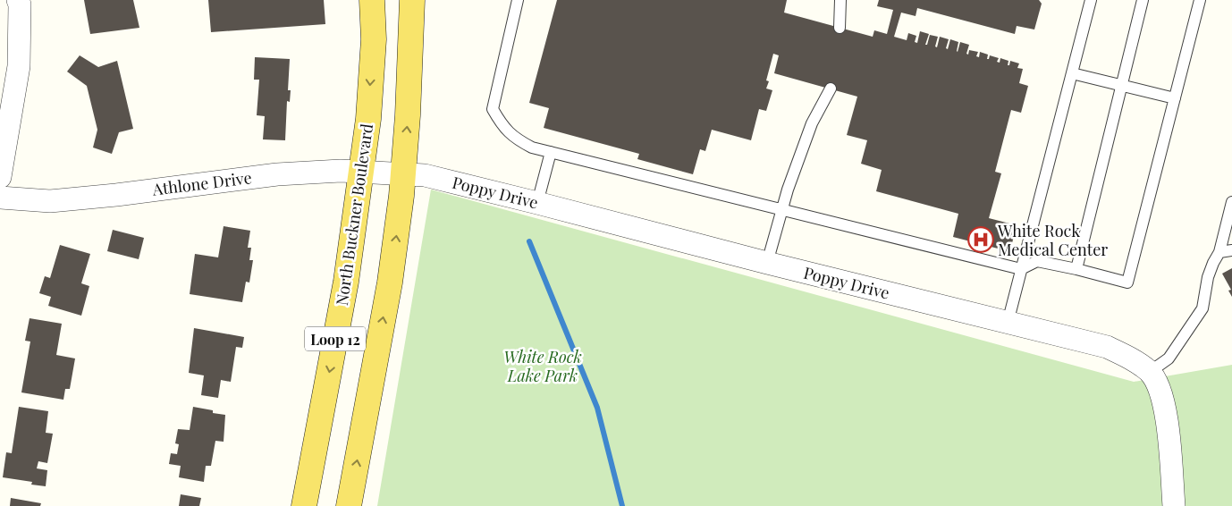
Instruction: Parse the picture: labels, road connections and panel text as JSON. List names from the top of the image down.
{
  "streets": {
    "main road": ["North Buckner Boulevard", "Loop 12"],
    "street": ["Athlone Drive", "Poppy Drive"]
  },
  "crossings": [
    ["Athlone Drive", "Poppy Drive"],
    ["Athlone Drive", "North Buckner Boulevard"],
    ["Athlone Drive", "Loop 12"],
    ["Poppy Drive", "Loop 12"]
  ],
  "parks": ["White Rock Lake Park"],
  "places": {
    "hospital": ["White Rock Medical Center"]
  }
}
